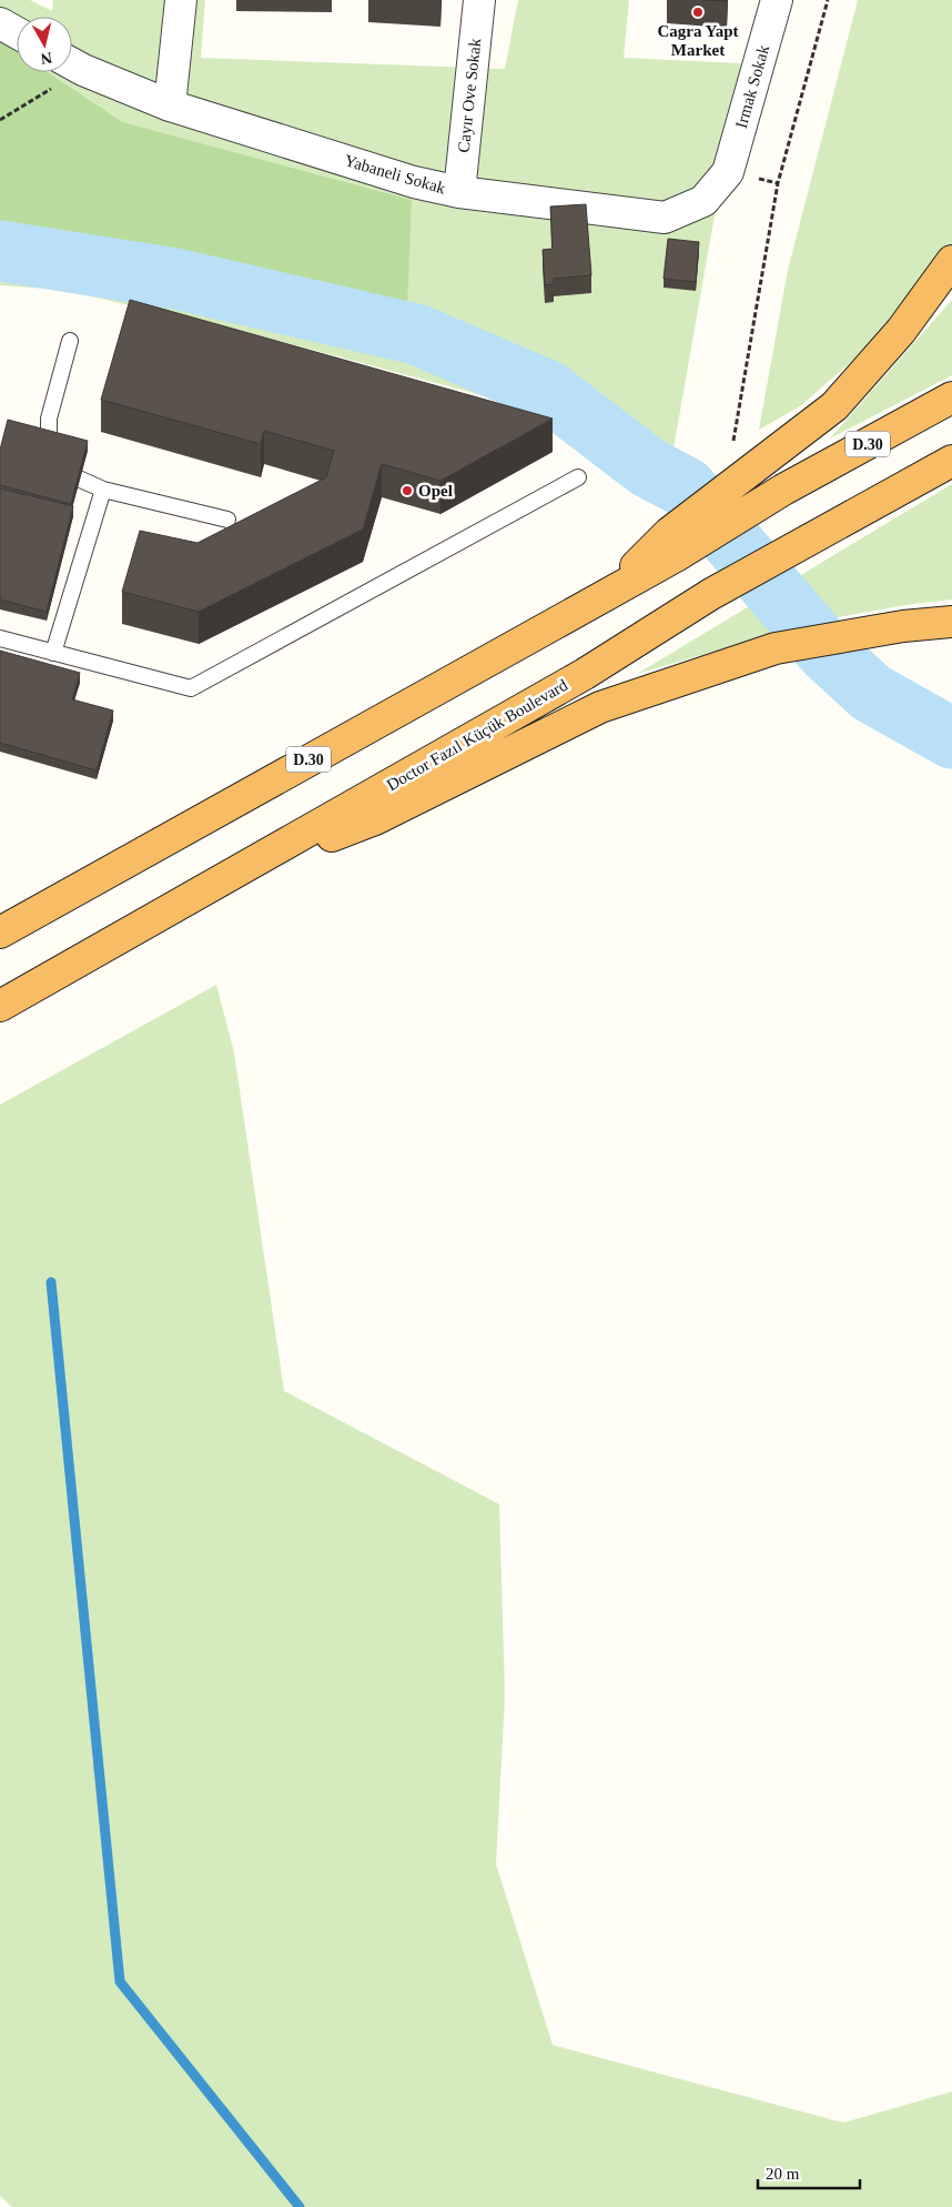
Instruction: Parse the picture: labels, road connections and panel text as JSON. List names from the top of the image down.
{
  "streets": {
    "highway": ["D.30", "Doctor Fazıl Küçük Boulevard"],
    "street": ["Irmak Sokak", "Cayır Ove Sokak", "Yabaneli Sokak"]
  },
  "crossings": [
    ["Irmak Sokak", "Yabaneli Sokak"],
    ["Cayır Ove Sokak", "Yabaneli Sokak"]
  ],
  "places": ["Cagra Yapt Market", "Opel"],
  "scale_bar": "20 m",
  "north": "bottom"
}
